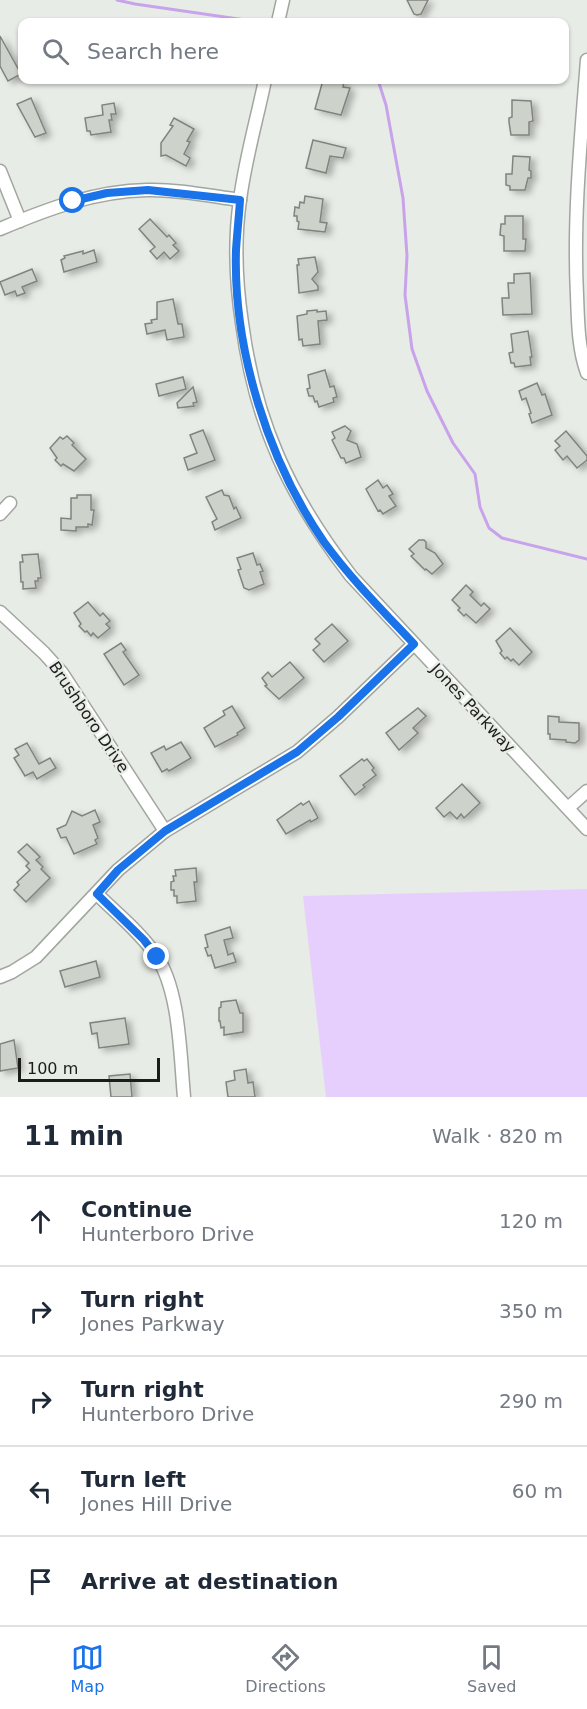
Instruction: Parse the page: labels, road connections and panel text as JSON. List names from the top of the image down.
{
  "streets": {
    "street": ["Jones Parkway", "Brushboro Drive"]
  },
  "scale_bar": "100 m",
  "page": {
    "search": "Search here",
    "scale": "100 m",
    "heading": ["11 min", "Walk · 820 m"],
    "list": [
      ["Continue", "Hunterboro Drive", "120 m"],
      ["Turn right", "Jones Parkway", "350 m"],
      ["Turn right", "Hunterboro Drive", "290 m"],
      ["Turn left", "Jones Hill Drive", "60 m"],
      "Arrive at destination"
    ],
    "nav": ["Map", "Directions", "Saved"]
  }
}
